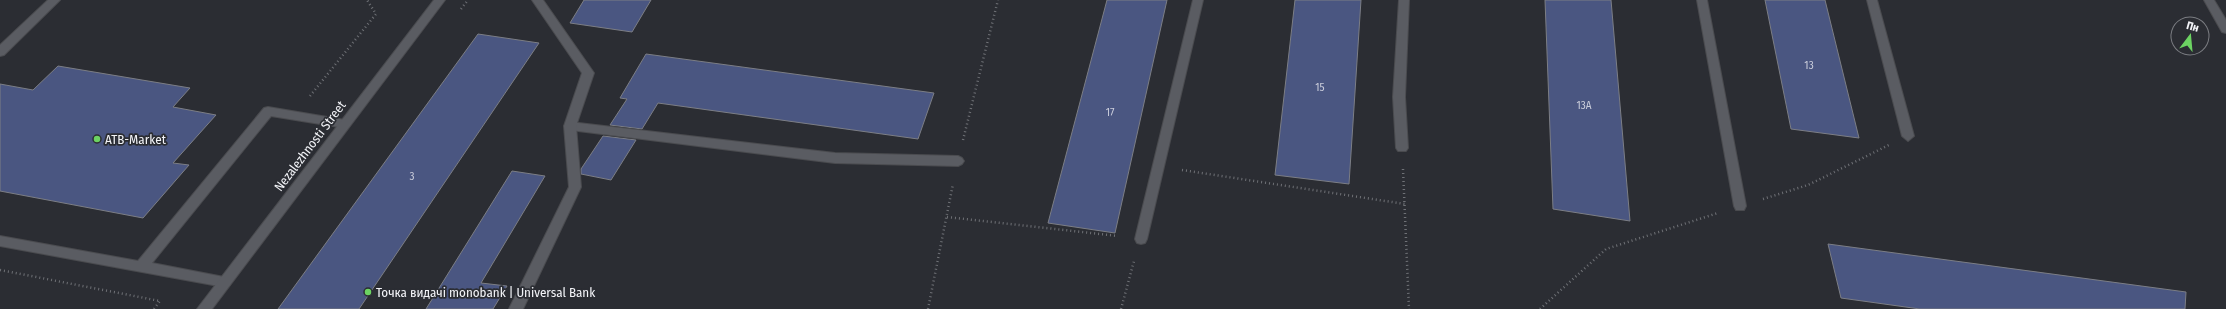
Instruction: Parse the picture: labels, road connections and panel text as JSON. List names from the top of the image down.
{
  "streets": {
    "street": ["Nezalezhnosti Street"]
  },
  "places": ["ATB-Market", "Точка видачі monobank | Universal Bank"],
  "house_numbers": [
    "13",
    "15",
    "13А",
    "17",
    "3"
  ],
  "north": "top"
}
